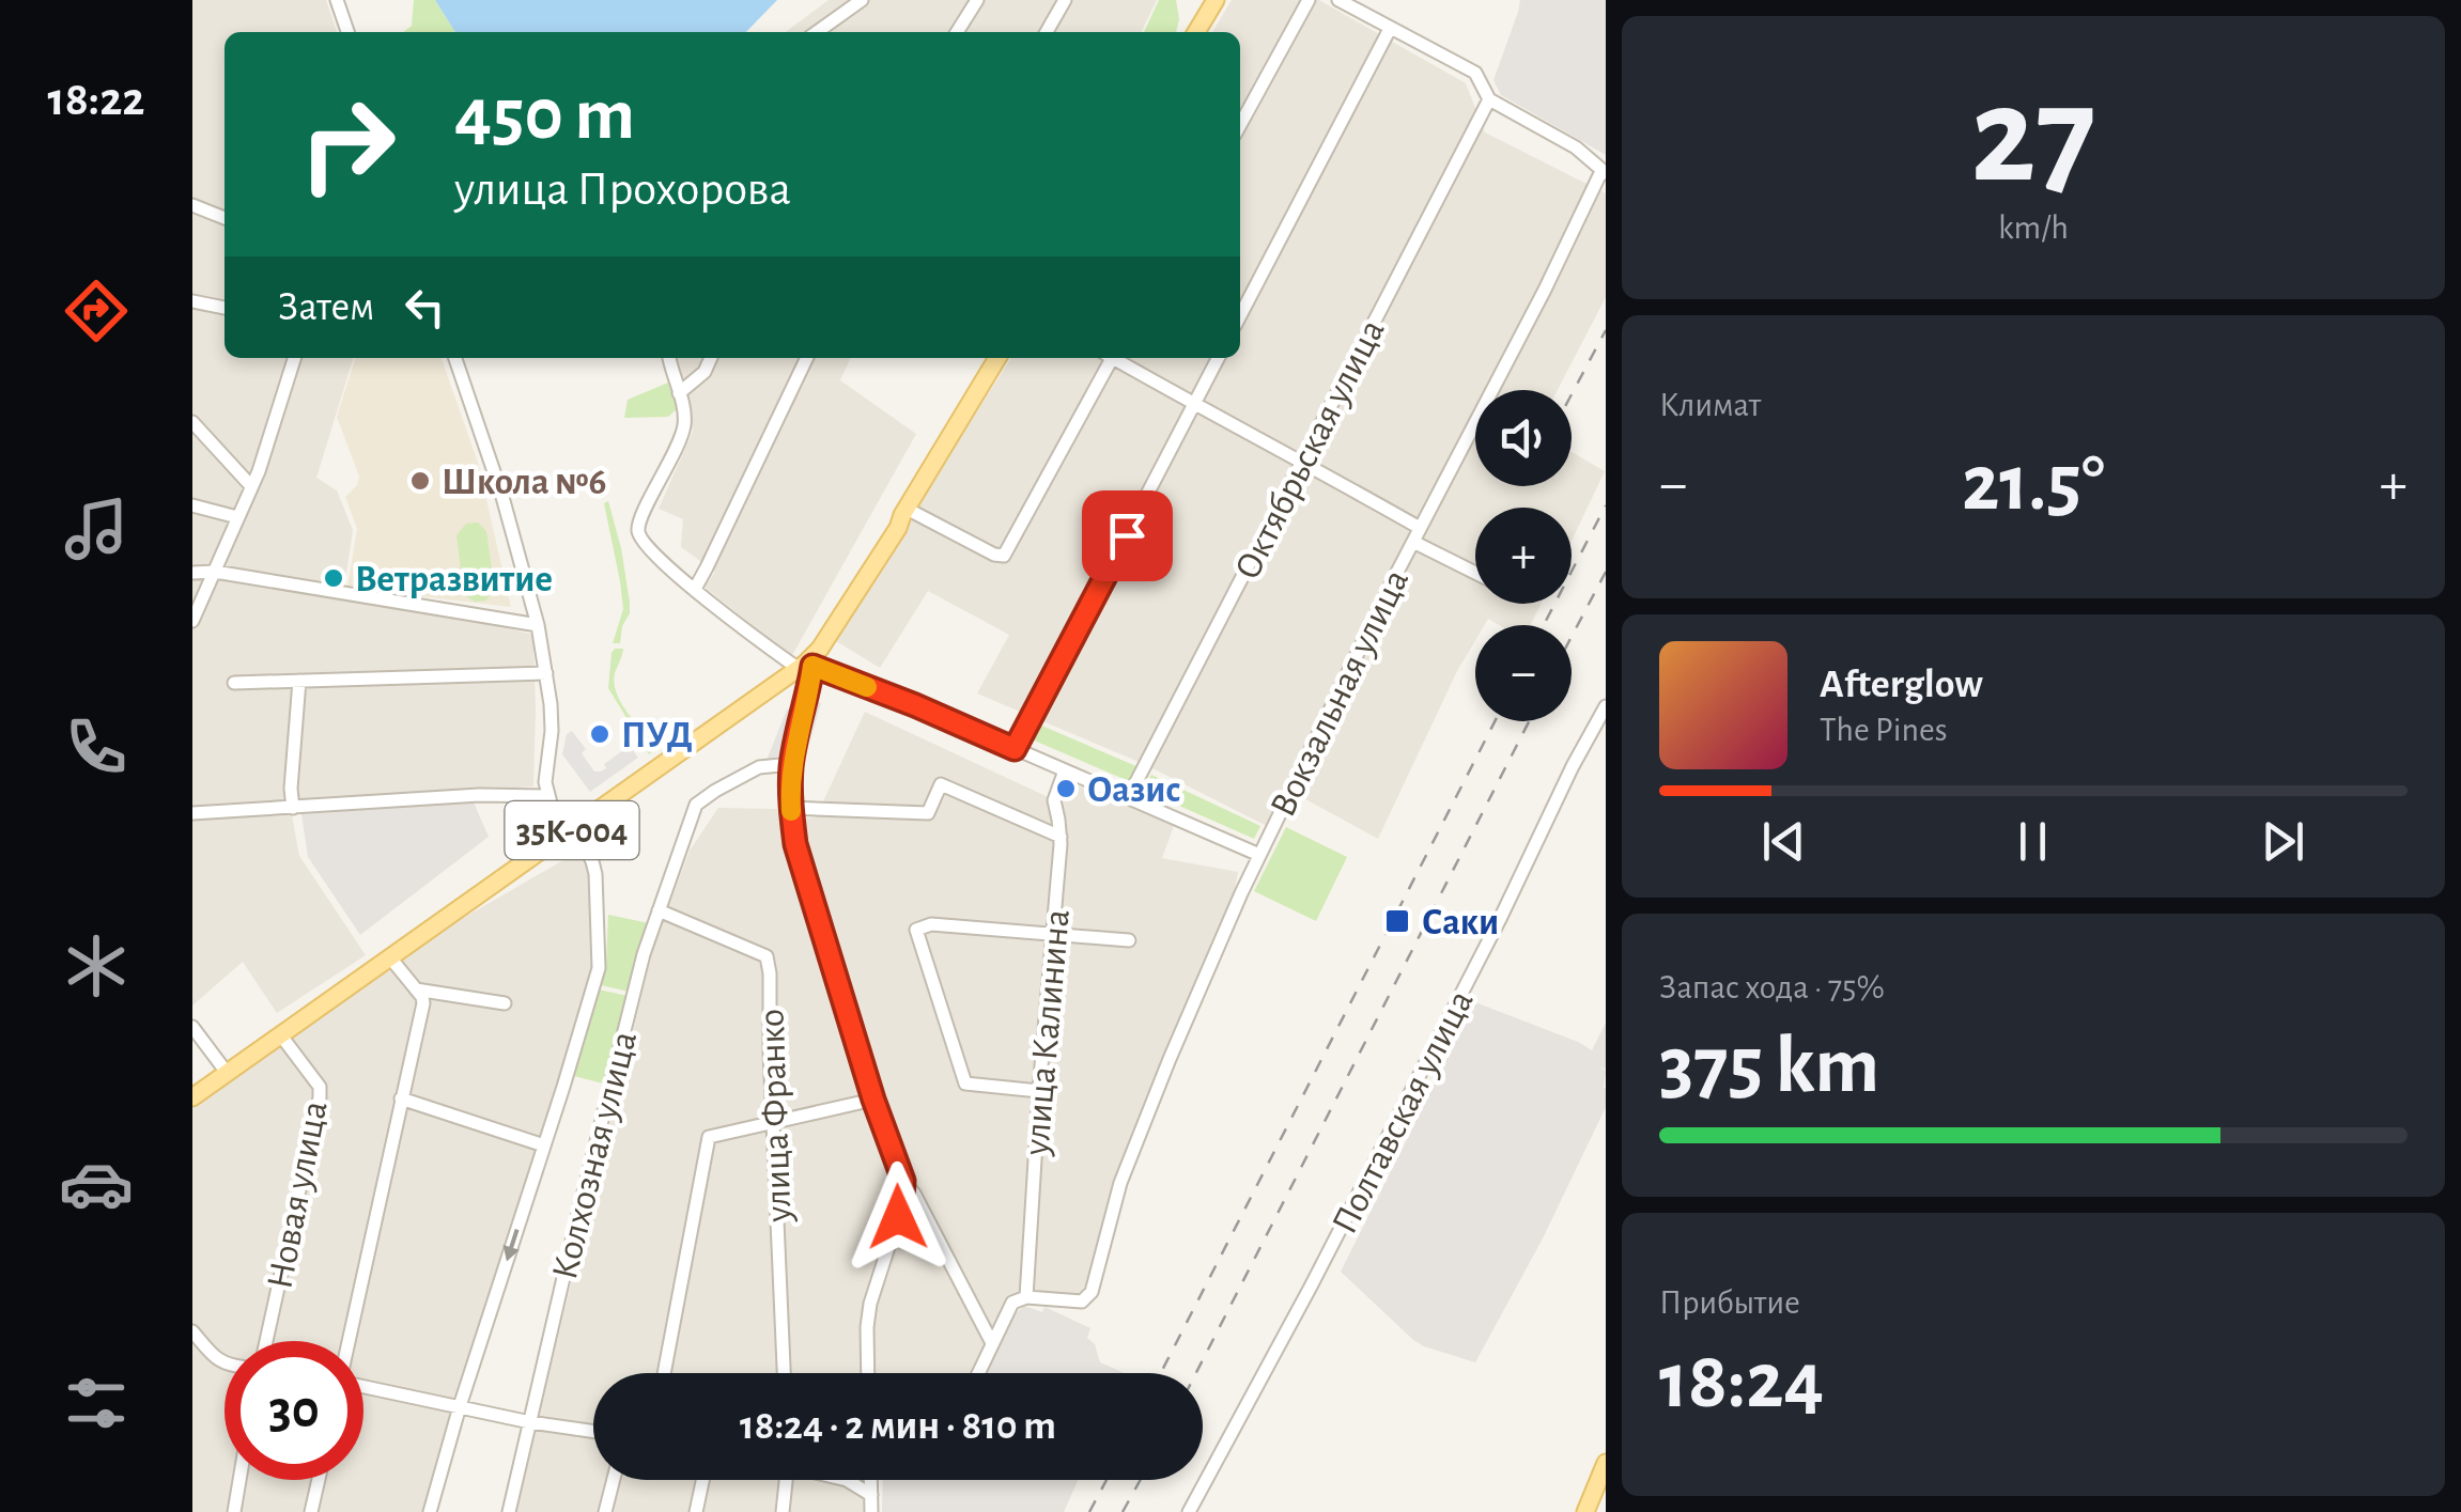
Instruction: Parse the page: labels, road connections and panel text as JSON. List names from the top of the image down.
{
  "streets": {
    "main road": ["35К-004"],
    "street": [
      "Октябрьская улица",
      "Вокзальная улица",
      "улица Калинина",
      "Полтавская улица",
      "улица Франко",
      "Колхозная улица",
      "Новая улица"
    ]
  },
  "crossings": [
    ["Октябрьская улица", "Вокзальная улица"],
    ["Вокзальная улица", "улица Калинина"],
    ["35К-004", "Колхозная улица"],
    ["35К-004", "Новая улица"],
    ["улица Франко", "Колхозная улица"]
  ],
  "places": {
    "other": [
      "Школа №6",
      "Ветразвитие",
      "ПУД",
      "Оазис"
    ],
    "transit": ["Саки"]
  },
  "page": {
    "tabs": "18:22",
    "tile": [
      ["27", "km/h"],
      "Климат",
      ["Запас хода · 75%", "375 km"],
      ["Прибытие", "18:24"]
    ],
    "turn": ["450 m", "улица Прохорова"],
    "then": "Затем",
    "map_buttons": ["+", "−"],
    "heat": ["−", "21.5°", "+"],
    "song": ["Afterglow", "The Pines"],
    "limit": "30",
    "trip": "18:24 · 2 мин · 810 m"
  }
}
